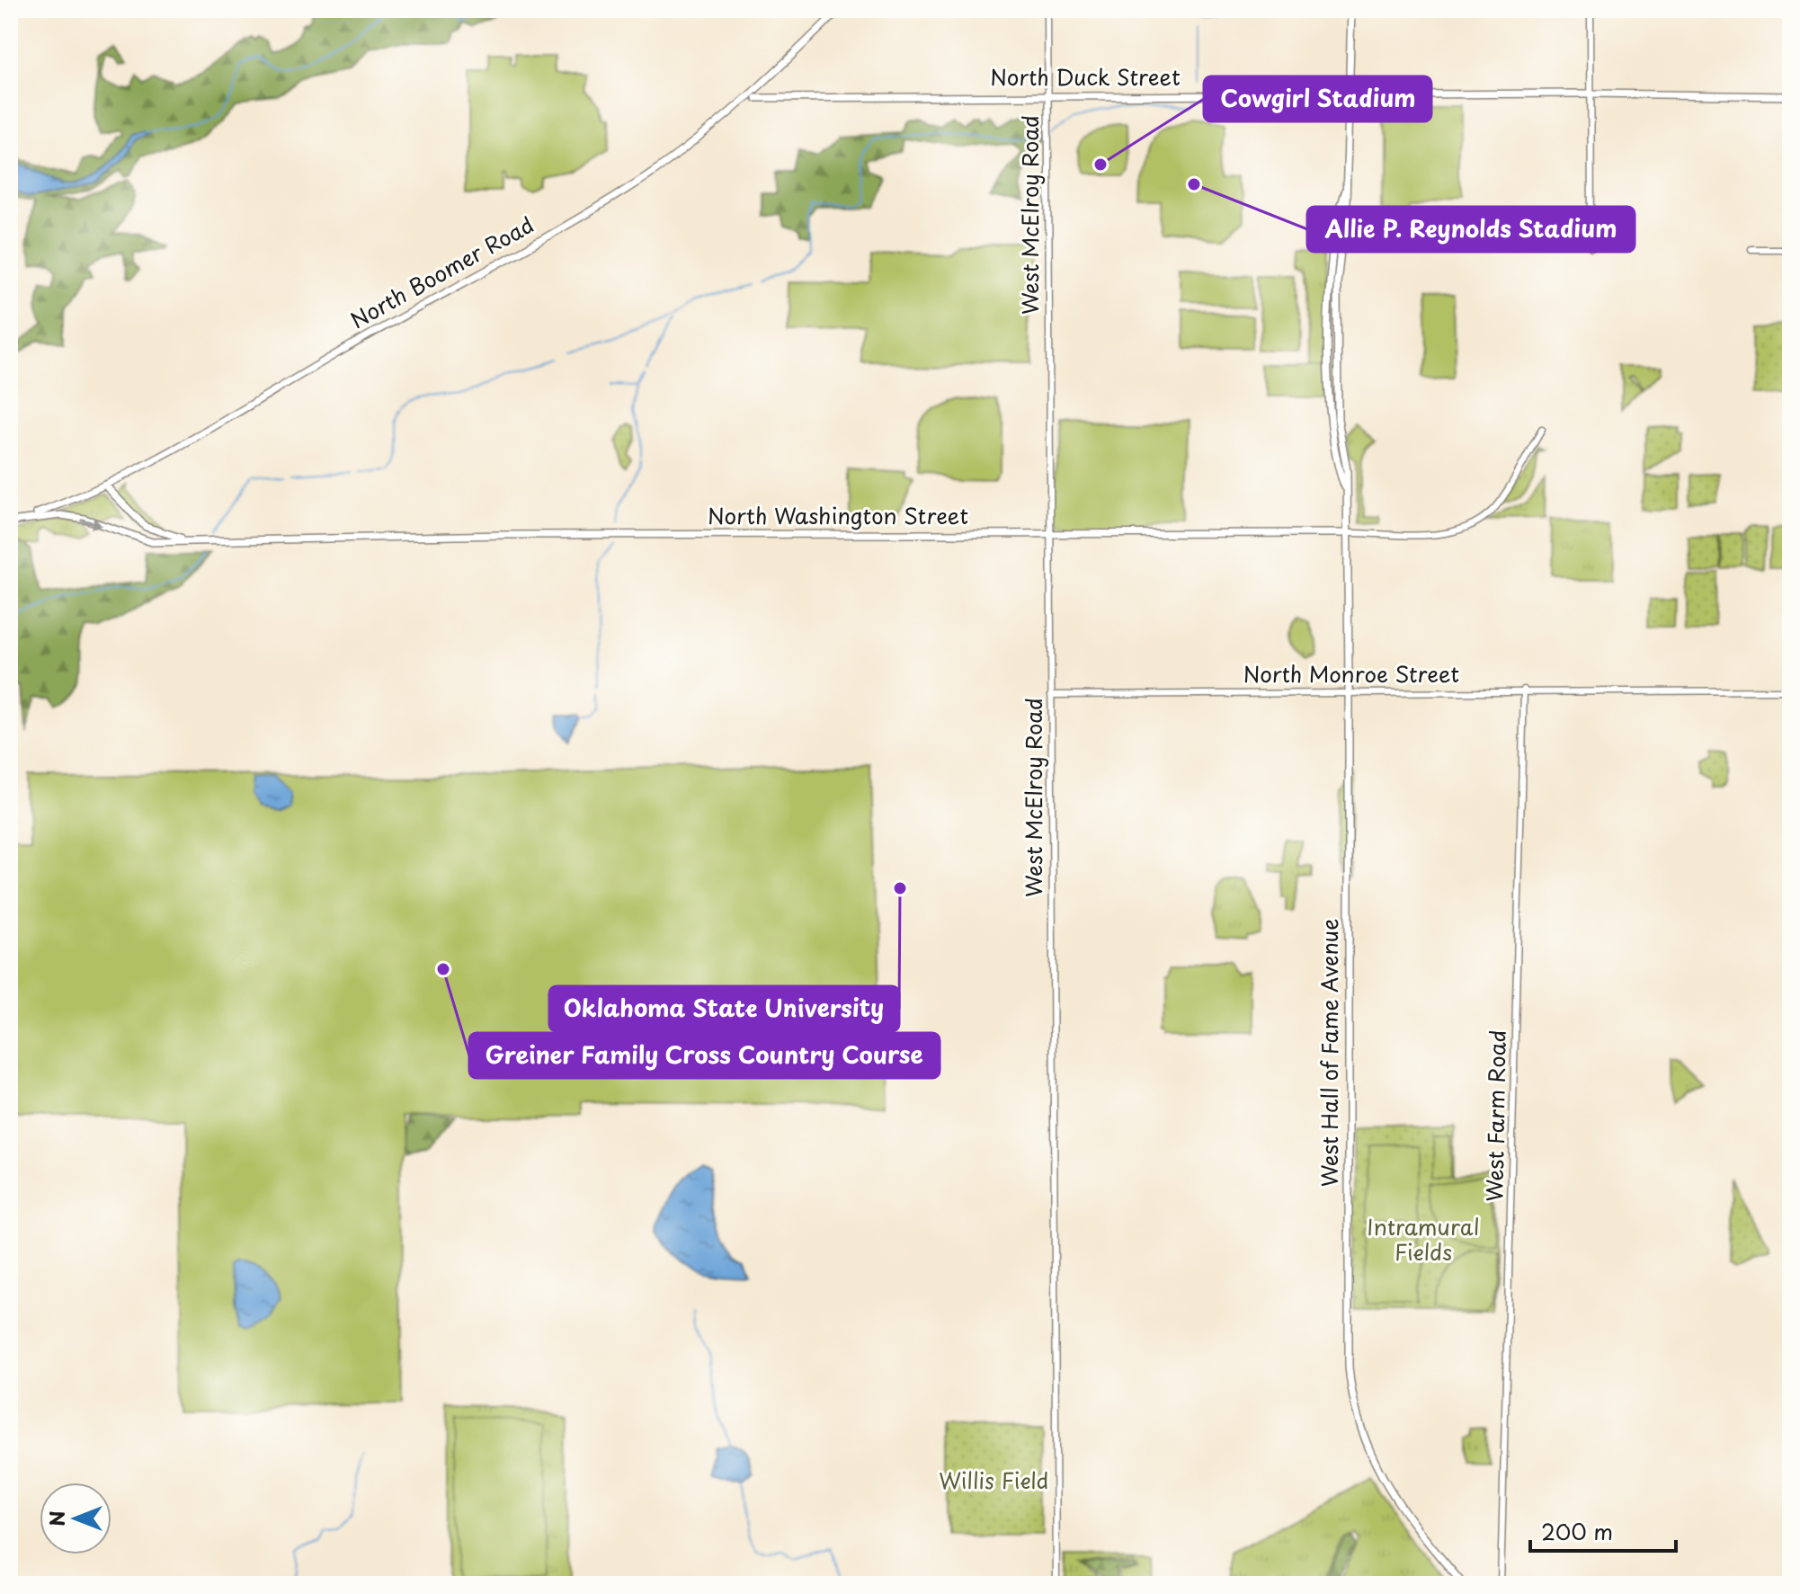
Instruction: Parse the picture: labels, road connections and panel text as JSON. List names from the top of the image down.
{
  "streets": {
    "main road": [
      "North Duck Street",
      "North Boomer Road",
      "North Washington Street",
      "West Hall of Fame Avenue"
    ],
    "street": ["West McElroy Road", "North Monroe Street", "West Farm Road"]
  },
  "crossings": [
    ["North Duck Street", "West McElroy Road"],
    ["North Duck Street", "West Hall of Fame Avenue"],
    ["West McElroy Road", "North Washington Street"],
    ["West McElroy Road", "North Monroe Street"],
    ["North Boomer Road", "North Washington Street"],
    ["North Washington Street", "West Hall of Fame Avenue"],
    ["North Monroe Street", "West Hall of Fame Avenue"],
    ["North Monroe Street", "West Farm Road"]
  ],
  "parks": ["Intramural Fields", "Willis Field"],
  "places": [
    "Cowgirl Stadium",
    "Allie P. Reynolds Stadium",
    "Oklahoma State University",
    "Greiner Family Cross Country Course"
  ],
  "scale_bar": "200 m",
  "north": "left"
}
